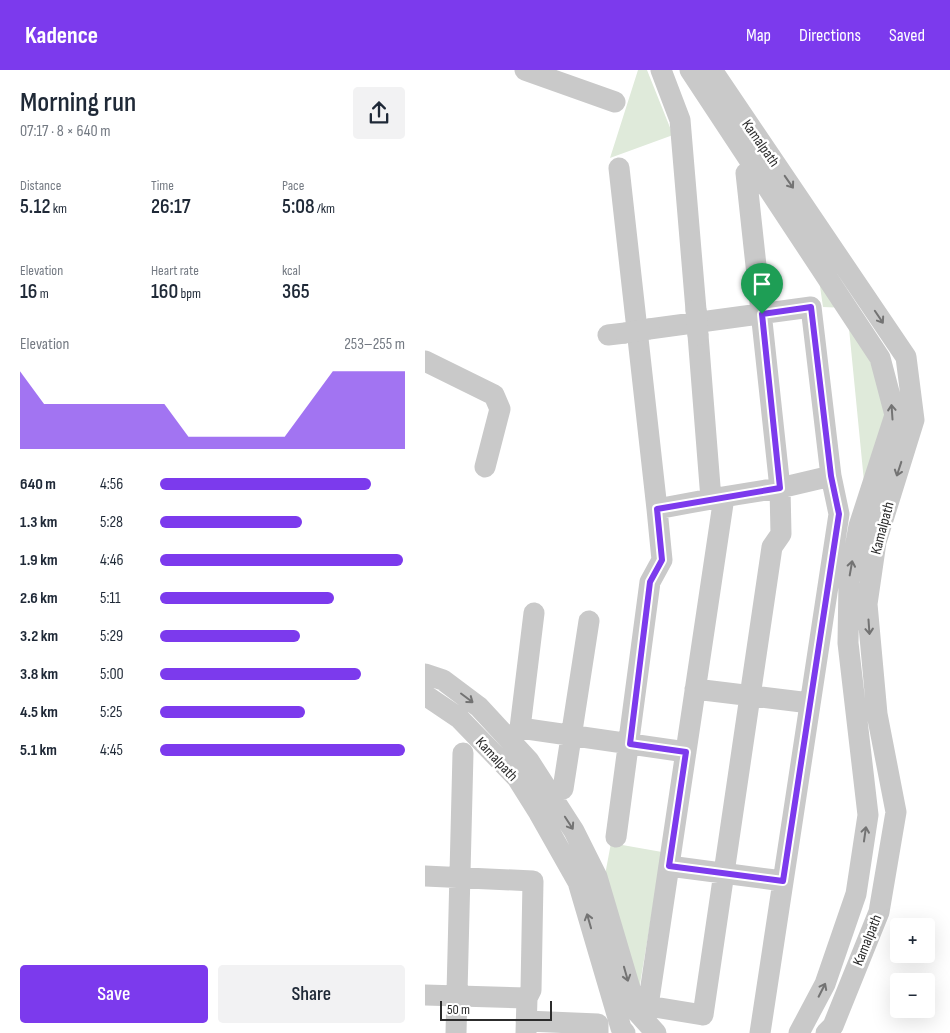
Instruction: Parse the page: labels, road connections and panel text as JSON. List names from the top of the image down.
{
  "streets": {
    "street": ["Kamalpath"]
  },
  "scale_bar": "50 m",
  "page": {
    "header": "Kadence",
    "nav": ["Map", "Directions", "Saved"],
    "heading": ["Morning run", "07:17 · 8 × 640 m"],
    "stats": [
      ["Distance", "5.12 km"],
      ["Time", "26:17"],
      ["Pace", "5:08 /km"],
      ["Elevation", "16 m"],
      ["Heart rate", "160 bpm"],
      ["kcal", "365"]
    ],
    "chart": ["Elevation", "253–255 m"],
    "list": [
      {
        "name": "640 m",
        "note": "4:56"
      },
      {
        "name": "1.3 km",
        "note": "5:28"
      },
      {
        "name": "1.9 km",
        "note": "4:46"
      },
      {
        "name": "2.6 km",
        "note": "5:11"
      },
      {
        "name": "3.2 km",
        "note": "5:29"
      },
      {
        "name": "3.8 km",
        "note": "5:00"
      },
      {
        "name": "4.5 km",
        "note": "5:25"
      },
      {
        "name": "5.1 km",
        "note": "4:45"
      }
    ],
    "map_buttons": ["+", "−"],
    "buttons": ["Save", "Share"],
    "scale": "50 m"
  }
}
